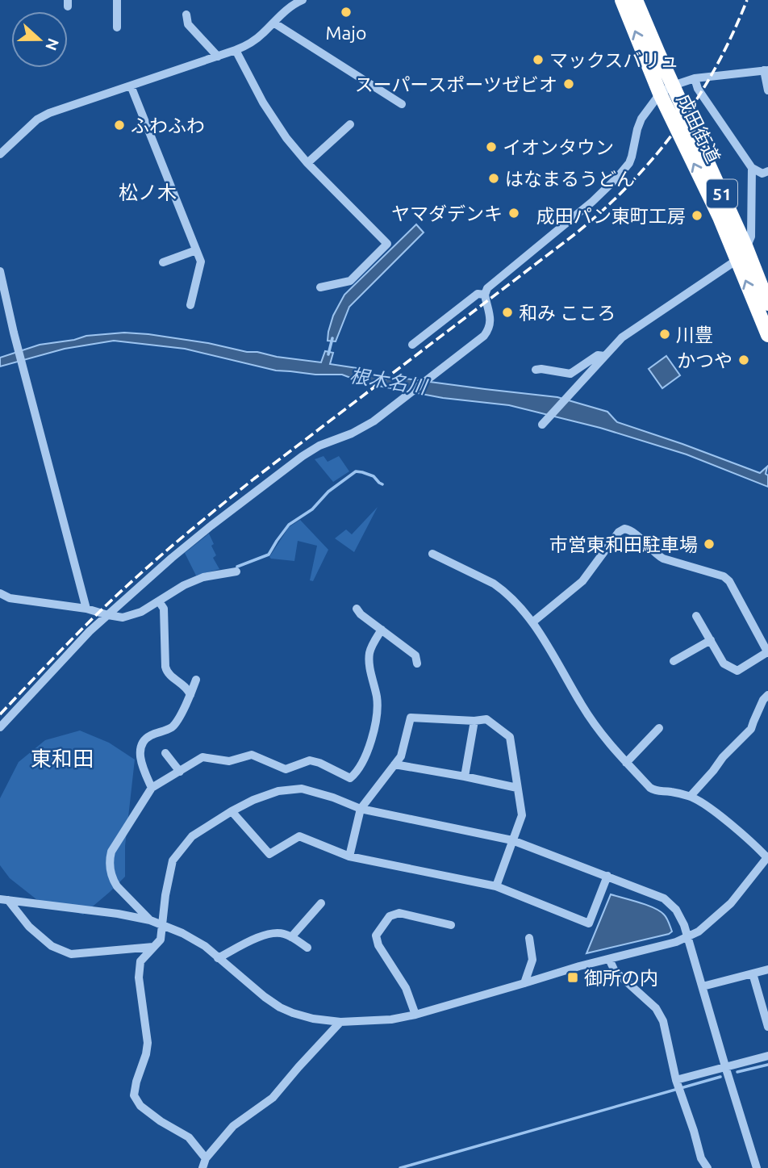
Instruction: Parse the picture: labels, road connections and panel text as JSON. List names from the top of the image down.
{
  "streets": {
    "highway": ["成田街道", "51"]
  },
  "districts": ["松ノ木", "東和田"],
  "water": ["根木名川"],
  "places": {
    "other": [
      "Majo",
      "マックスバリュ",
      "スーパースポーツゼビオ",
      "ふわふわ",
      "イオンタウン",
      "はなまるうどん",
      "ヤマダデンキ",
      "成田パン東町工房",
      "和み こころ",
      "川豊",
      "かつや",
      "市営東和田駐車場"
    ],
    "transit": ["御所の内"]
  },
  "north": "right"
}
